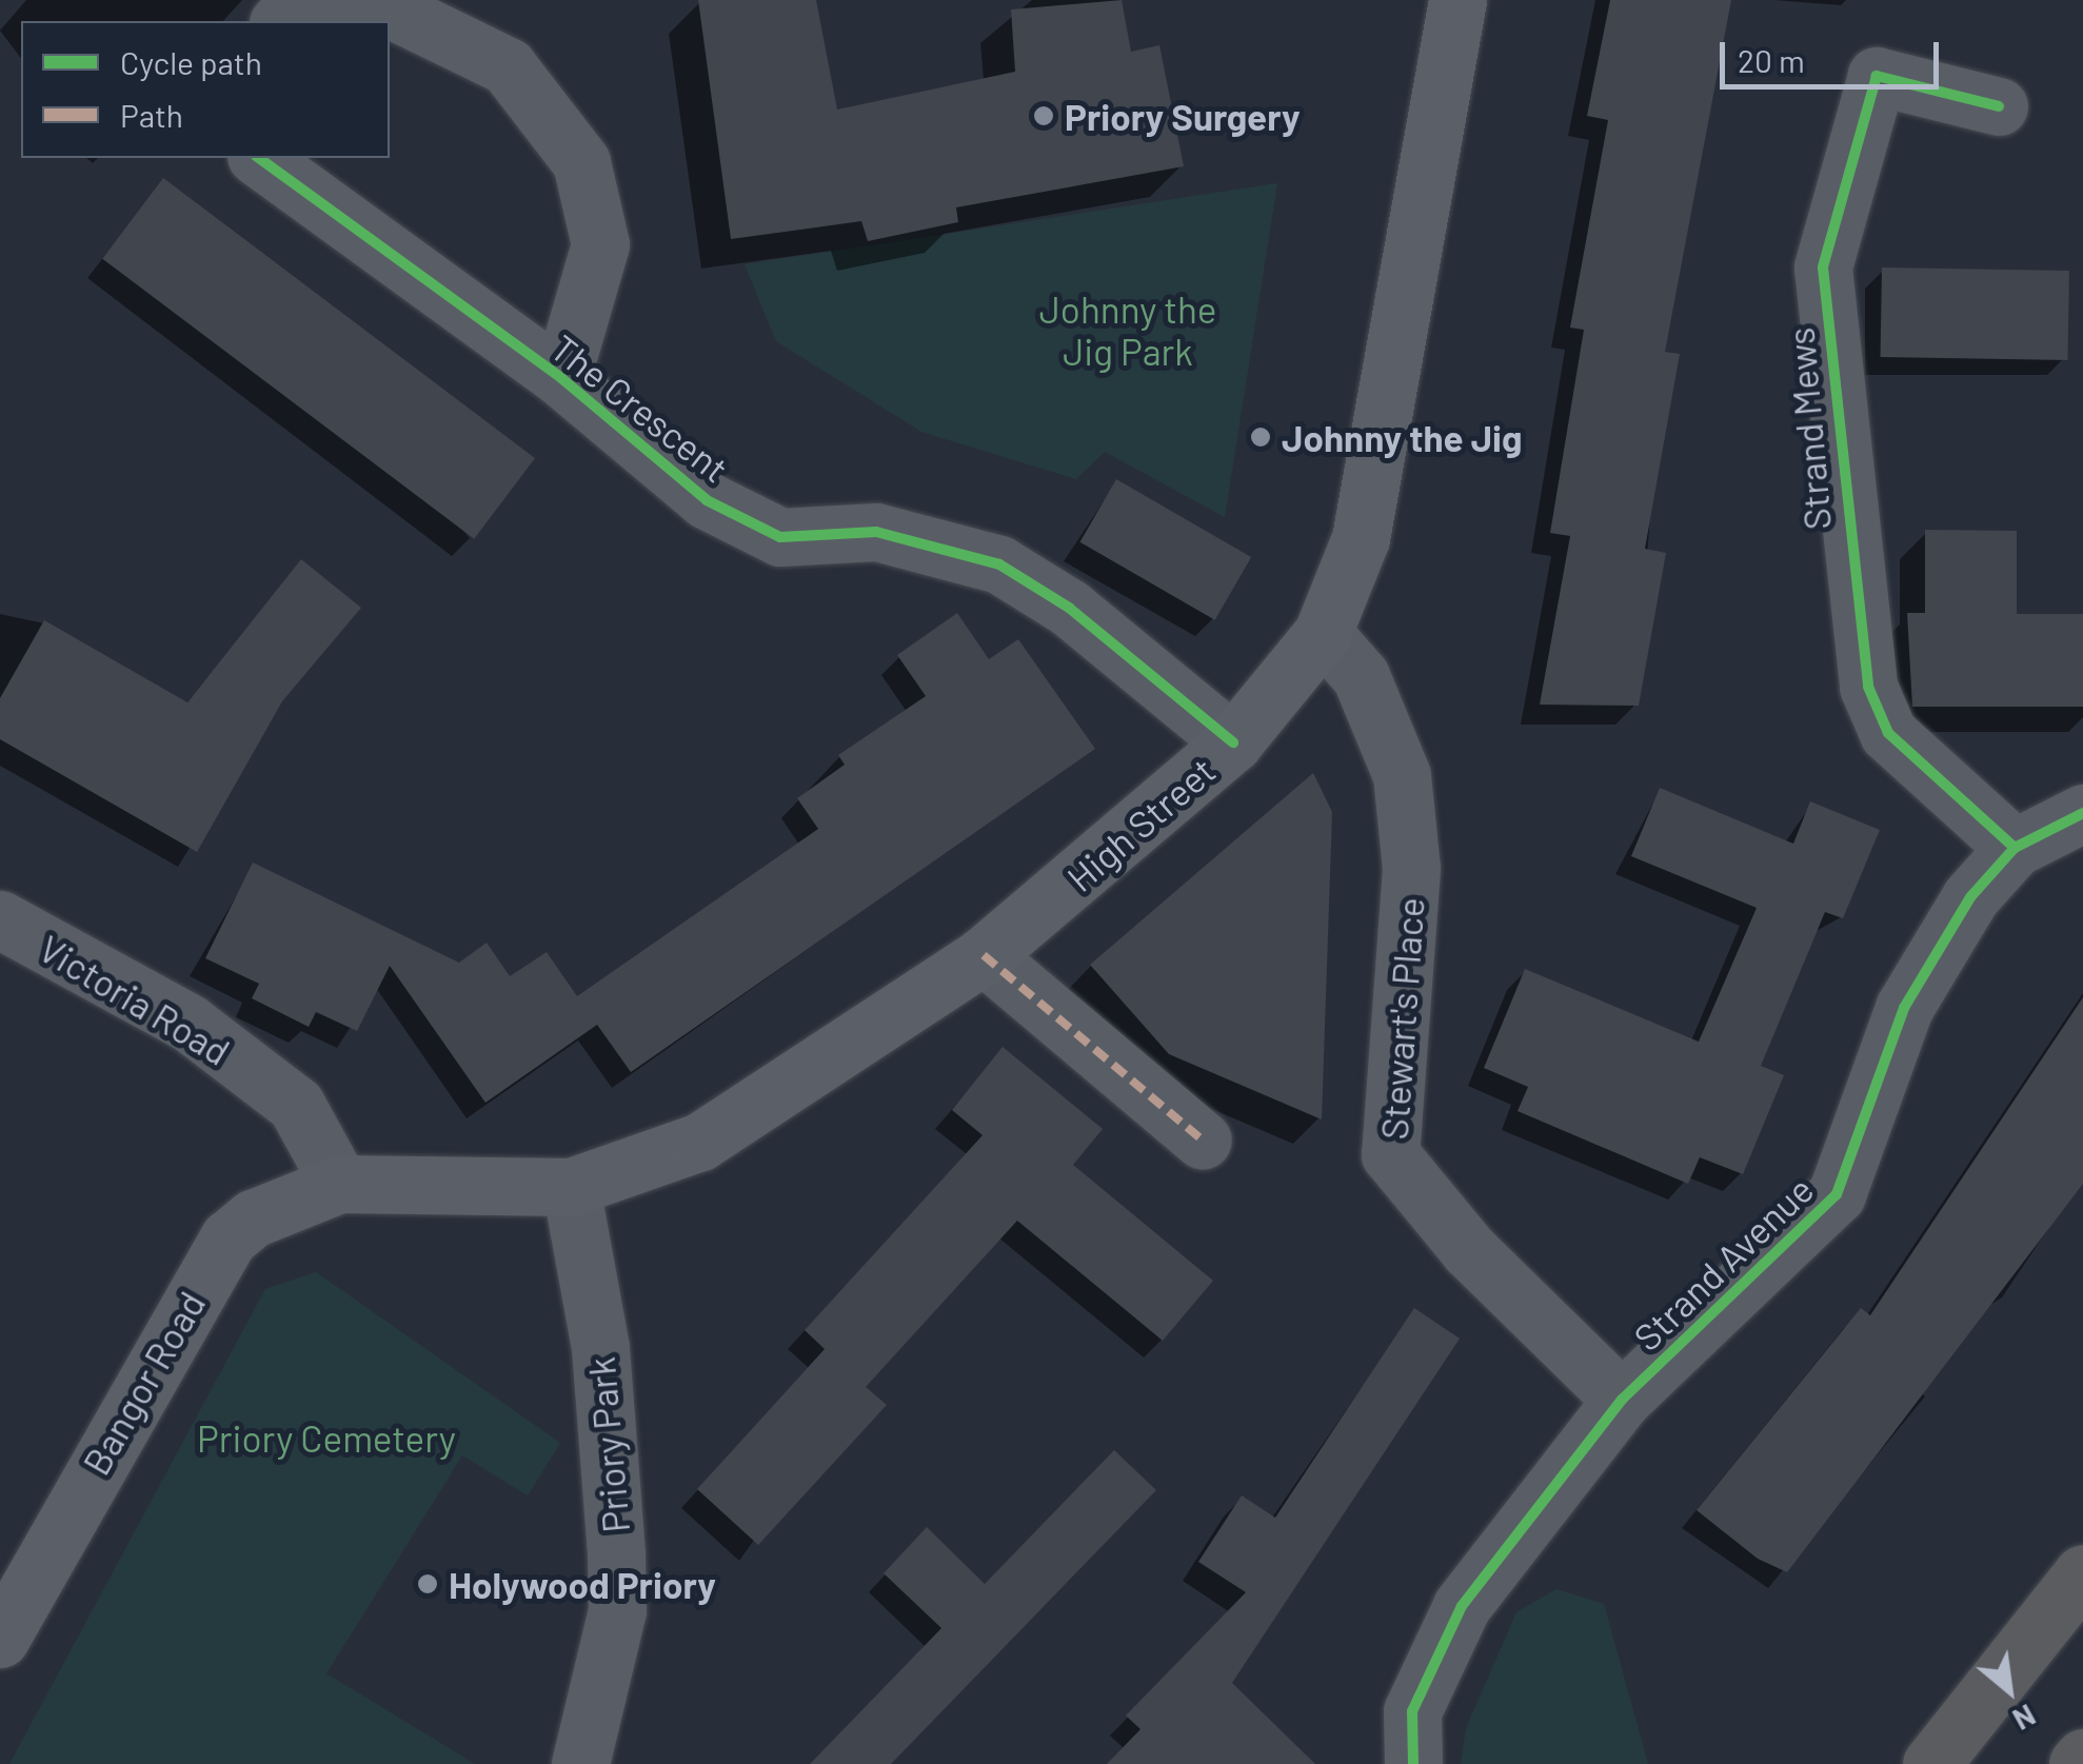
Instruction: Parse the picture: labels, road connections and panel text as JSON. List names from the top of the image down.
{
  "streets": {
    "main road": ["High Street", "Bangor Road"],
    "street": [
      "The Crescent",
      "Strand Mews",
      "Victoria Road",
      "Stewart's Place",
      "Strand Avenue",
      "Priory Park"
    ]
  },
  "crossings": [
    ["The Crescent", "High Street"],
    ["Strand Mews", "Strand Avenue"],
    ["High Street", "Victoria Road"],
    ["High Street", "Stewart's Place"],
    ["High Street", "Bangor Road"],
    ["High Street", "Priory Park"],
    ["Victoria Road", "Bangor Road"],
    ["Stewart's Place", "Strand Avenue"]
  ],
  "parks": ["Johnny the Jig Park", "Priory Cemetery"],
  "places": ["Priory Surgery", "Johnny the Jig", "Holywood Priory"],
  "legend": ["Cycle path", "Path"],
  "scale_bar": "20 m",
  "north": "bottom right"
}
